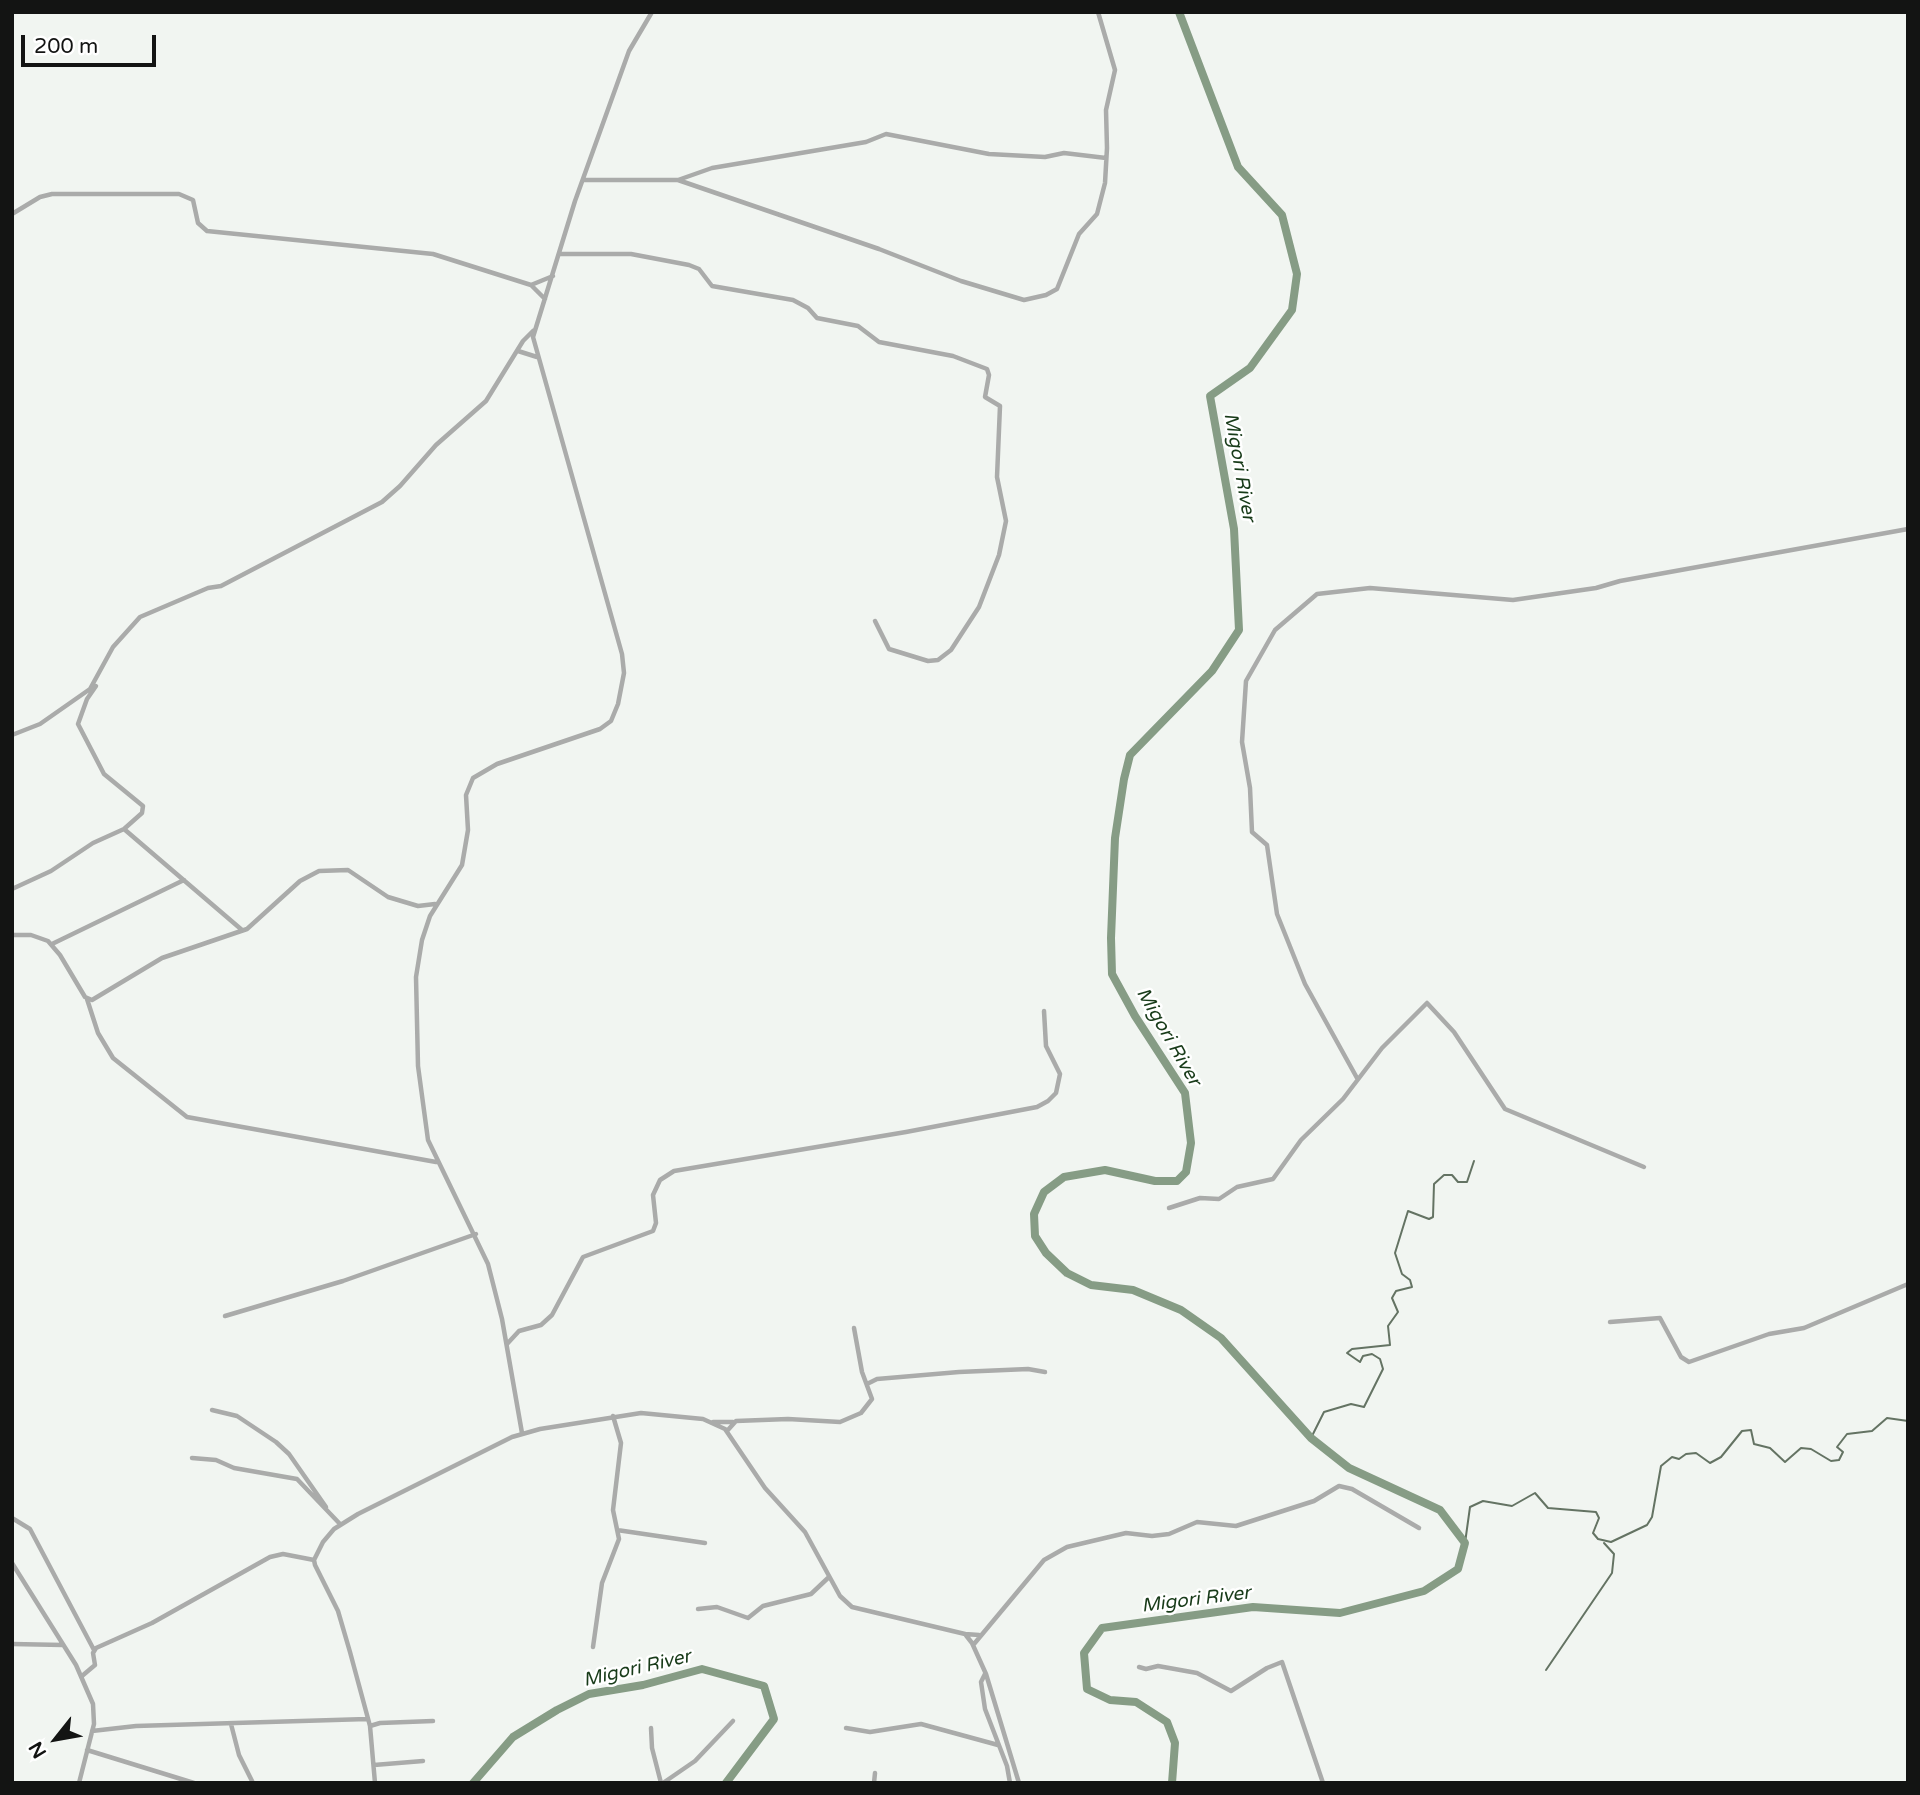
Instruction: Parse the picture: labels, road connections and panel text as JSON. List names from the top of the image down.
{
  "water": ["Migori River"],
  "scale_bar": "200 m",
  "north": "bottom left"
}
